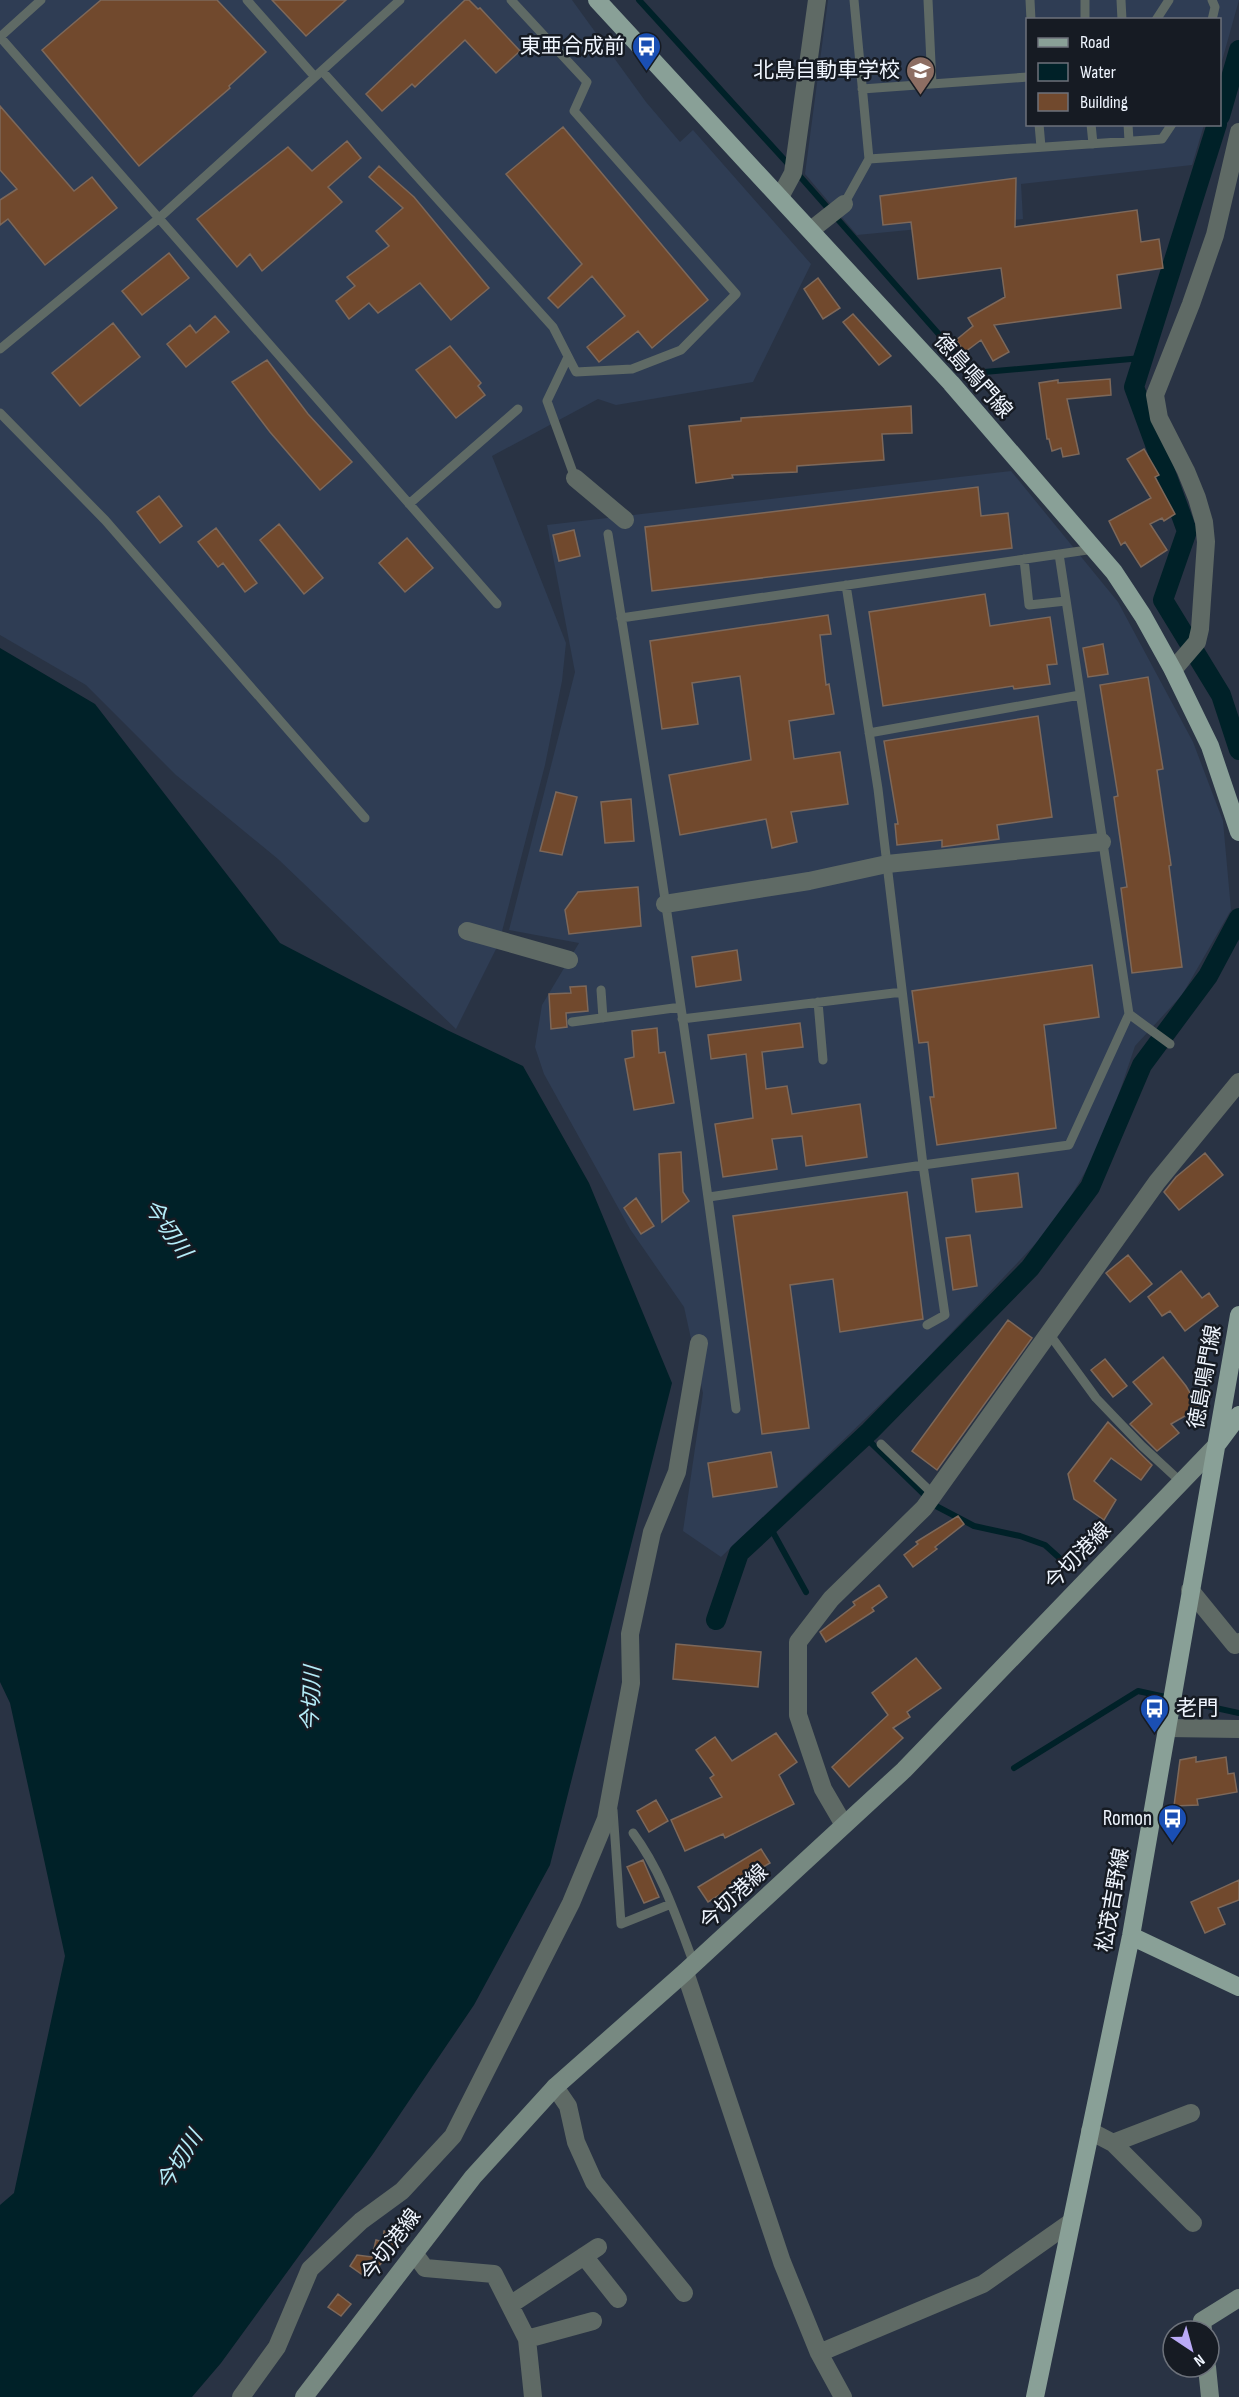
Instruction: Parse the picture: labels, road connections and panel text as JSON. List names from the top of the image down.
{
  "streets": {
    "main road": ["徳島鳴門線", "今切港線", "松茂吉野線"]
  },
  "crossings": [
    ["徳島鳴門線", "今切港線"],
    ["徳島鳴門線", "松茂吉野線"],
    ["今切港線", "松茂吉野線"]
  ],
  "water": ["今切川"],
  "places": {
    "bus stop": ["東亜合成前", "老門", "Romon"],
    "school or university": ["北島自動車学校"]
  },
  "legend": ["Road", "Water", "Building"],
  "north": "bottom right"
}
